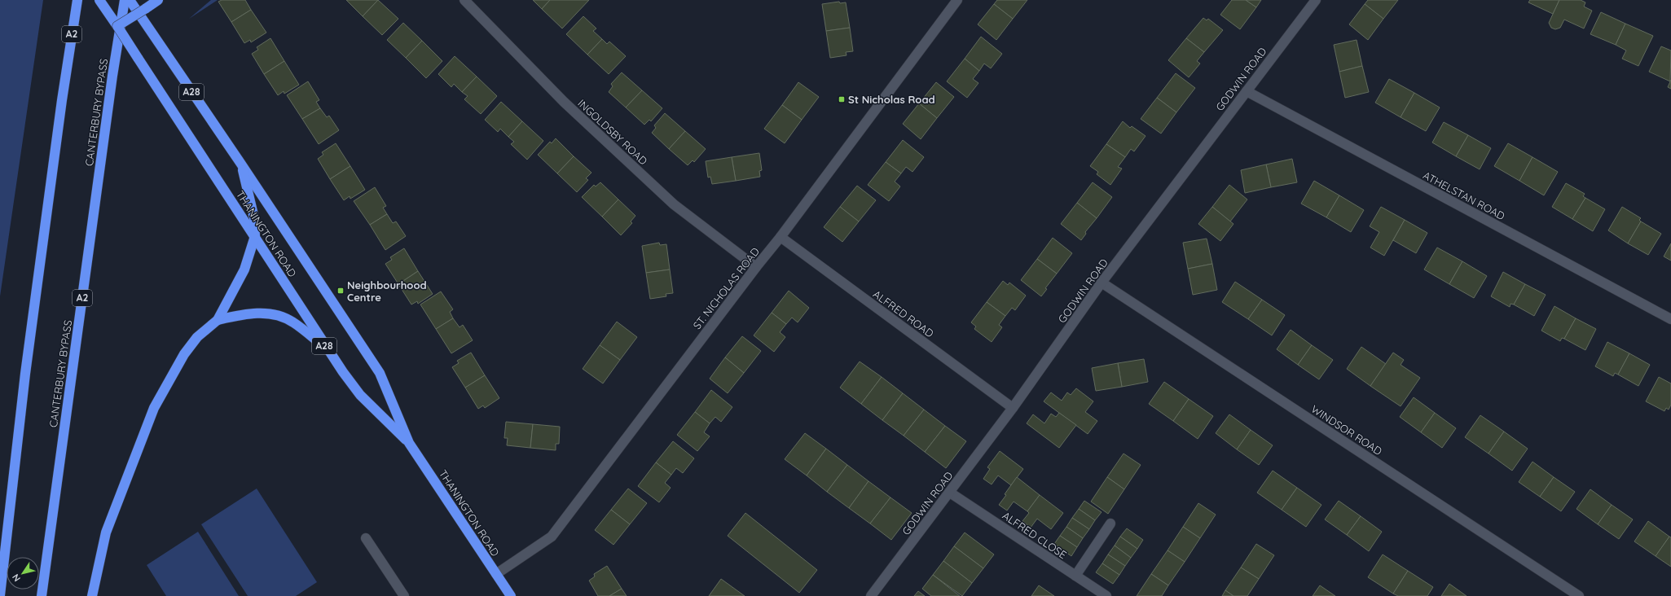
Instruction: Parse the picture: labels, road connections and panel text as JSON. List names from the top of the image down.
{
  "streets": {
    "highway": [
      "A2",
      "A28",
      "CANTERBURY BYPASS",
      "THANINGTON ROAD"
    ],
    "street": [
      "GODWIN ROAD",
      "INGOLDSBY ROAD",
      "ATHELSTAN ROAD",
      "ST. NICHOLAS ROAD",
      "ALFRED ROAD",
      "WINDSOR ROAD",
      "ALFRED CLOSE"
    ]
  },
  "crossings": [
    ["GODWIN ROAD", "ATHELSTAN ROAD"],
    ["GODWIN ROAD", "ALFRED ROAD"],
    ["GODWIN ROAD", "WINDSOR ROAD"],
    ["GODWIN ROAD", "ALFRED CLOSE"],
    ["A28", "THANINGTON ROAD"],
    ["INGOLDSBY ROAD", "ST. NICHOLAS ROAD"],
    ["THANINGTON ROAD", "ST. NICHOLAS ROAD"],
    ["ST. NICHOLAS ROAD", "ALFRED ROAD"]
  ],
  "places": {
    "transit": ["St Nicholas Road", "Neighbourhood Centre"]
  },
  "north": "bottom left"
}
